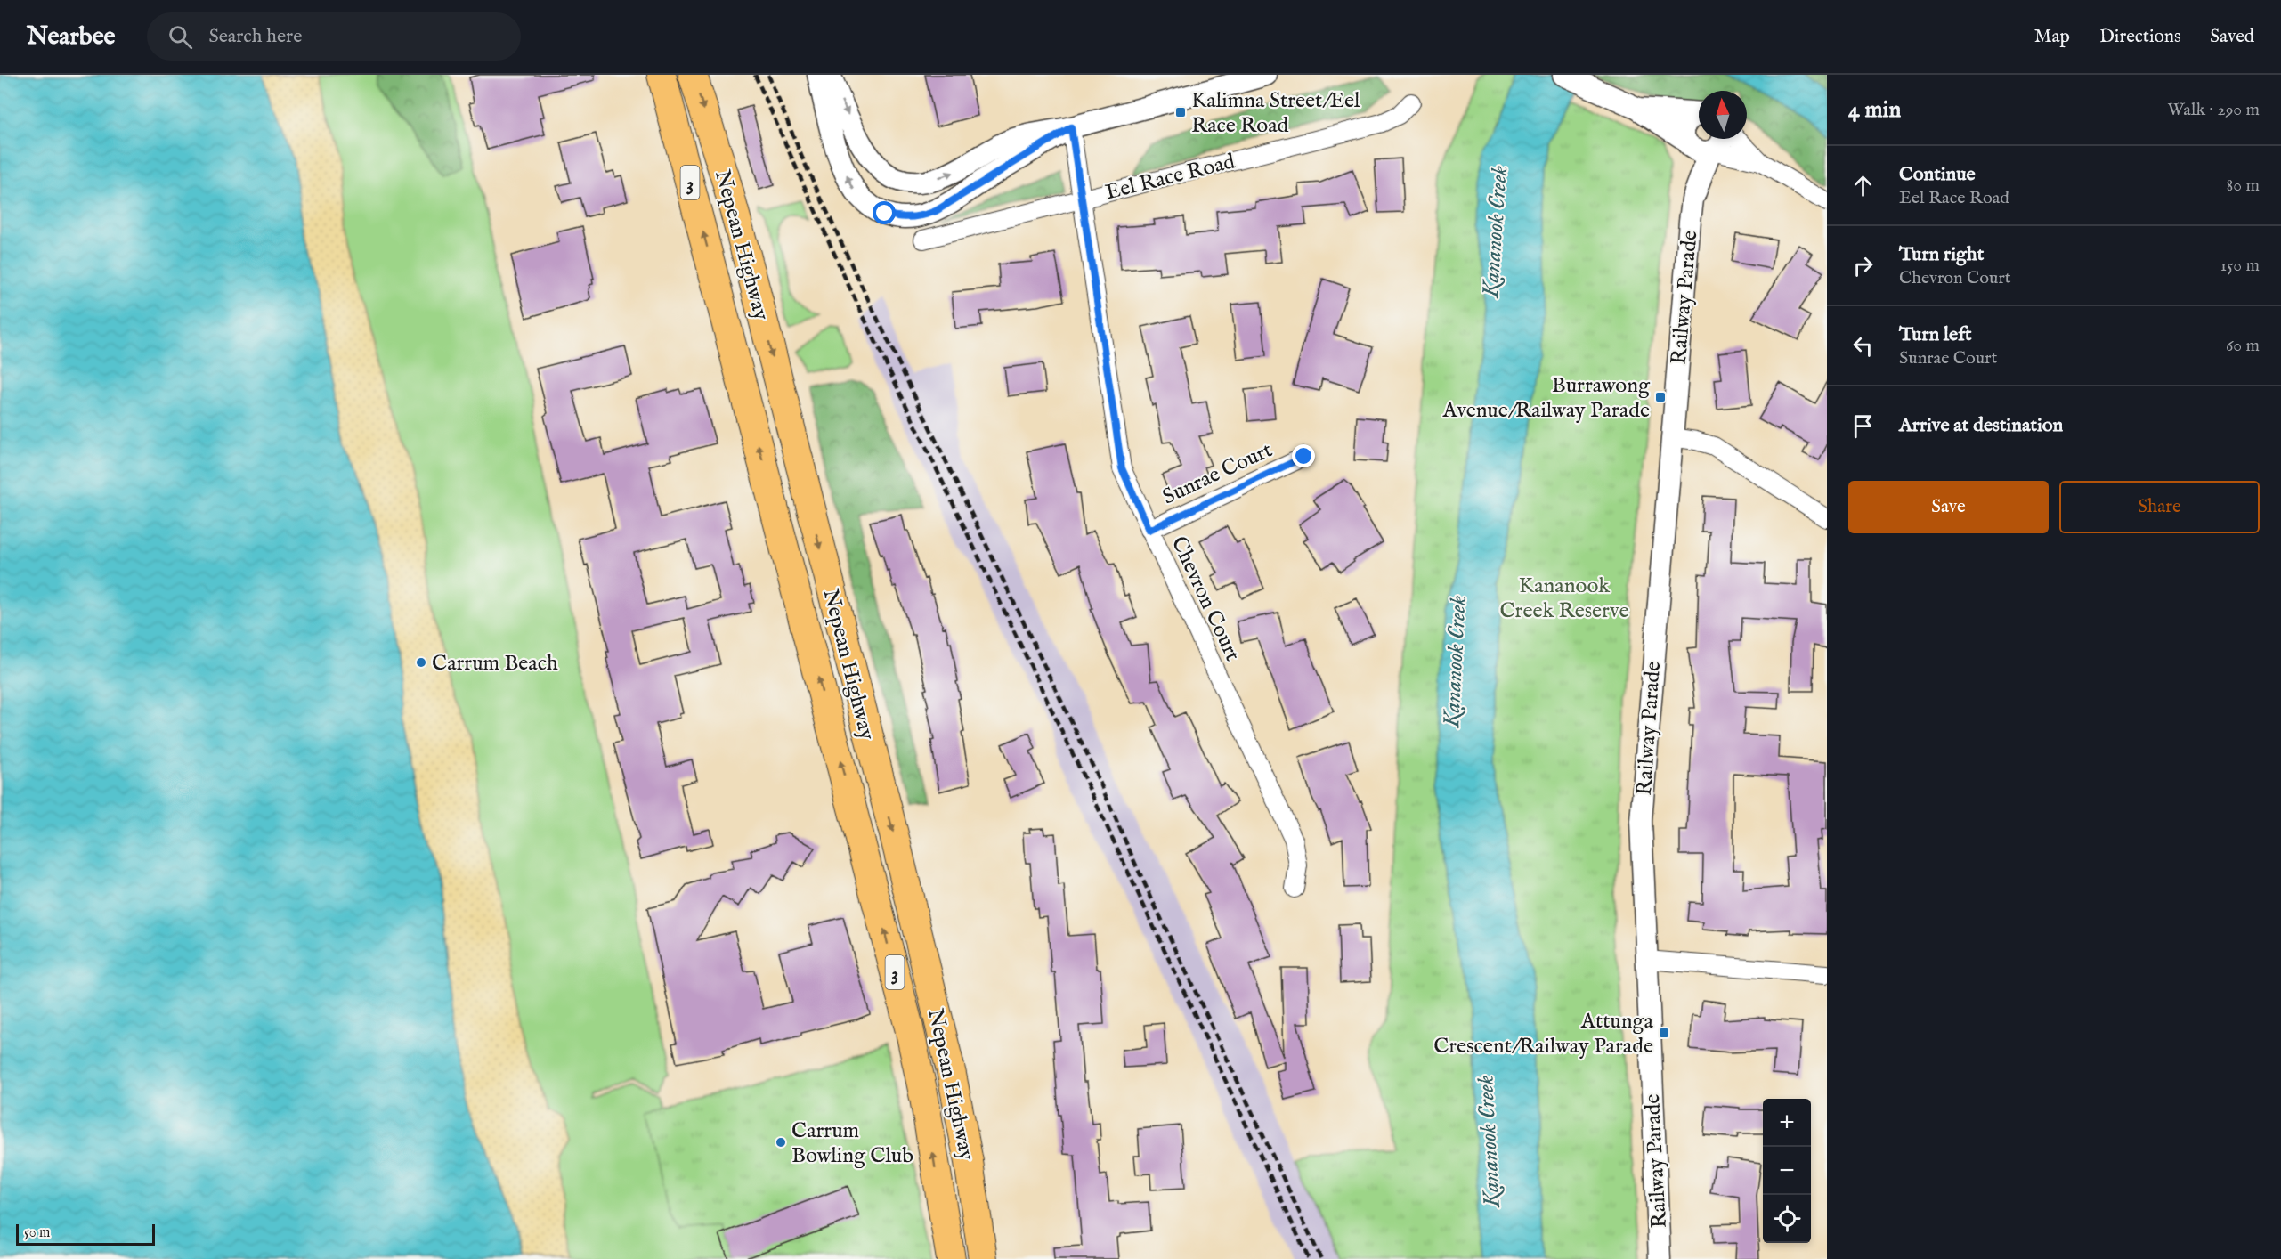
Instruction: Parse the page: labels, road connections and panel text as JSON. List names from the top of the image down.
{
  "streets": {
    "highway": ["3", "Nepean Highway"],
    "street": [
      "Eel Race Road",
      "Railway Parade",
      "Sunrae Court",
      "Chevron Court"
    ]
  },
  "crossings": [
    ["Eel Race Road", "Chevron Court"],
    ["Sunrae Court", "Chevron Court"]
  ],
  "water": ["Kananook Creek"],
  "parks": ["Kananook Creek Reserve"],
  "places": {
    "transit": ["Kalimna Street/Eel Race Road", "Burrawong Avenue/Railway Parade", "Attunga Crescent/Railway Parade"],
    "other": ["Carrum Beach", "Carrum Bowling Club"]
  },
  "scale_bar": "50 m",
  "north": "top",
  "page": {
    "header": "Nearbee",
    "search": "Search here",
    "nav": ["Map", "Directions", "Saved"],
    "heading": ["4 min", "Walk · 290 m"],
    "list": [
      ["Continue", "Eel Race Road", "80 m"],
      ["Turn right", "Chevron Court", "150 m"],
      ["Turn left", "Sunrae Court", "60 m"],
      "Arrive at destination"
    ],
    "buttons": ["Save", "Share"],
    "map_buttons": ["+", "−"],
    "scale": "50 m"
  }
}
